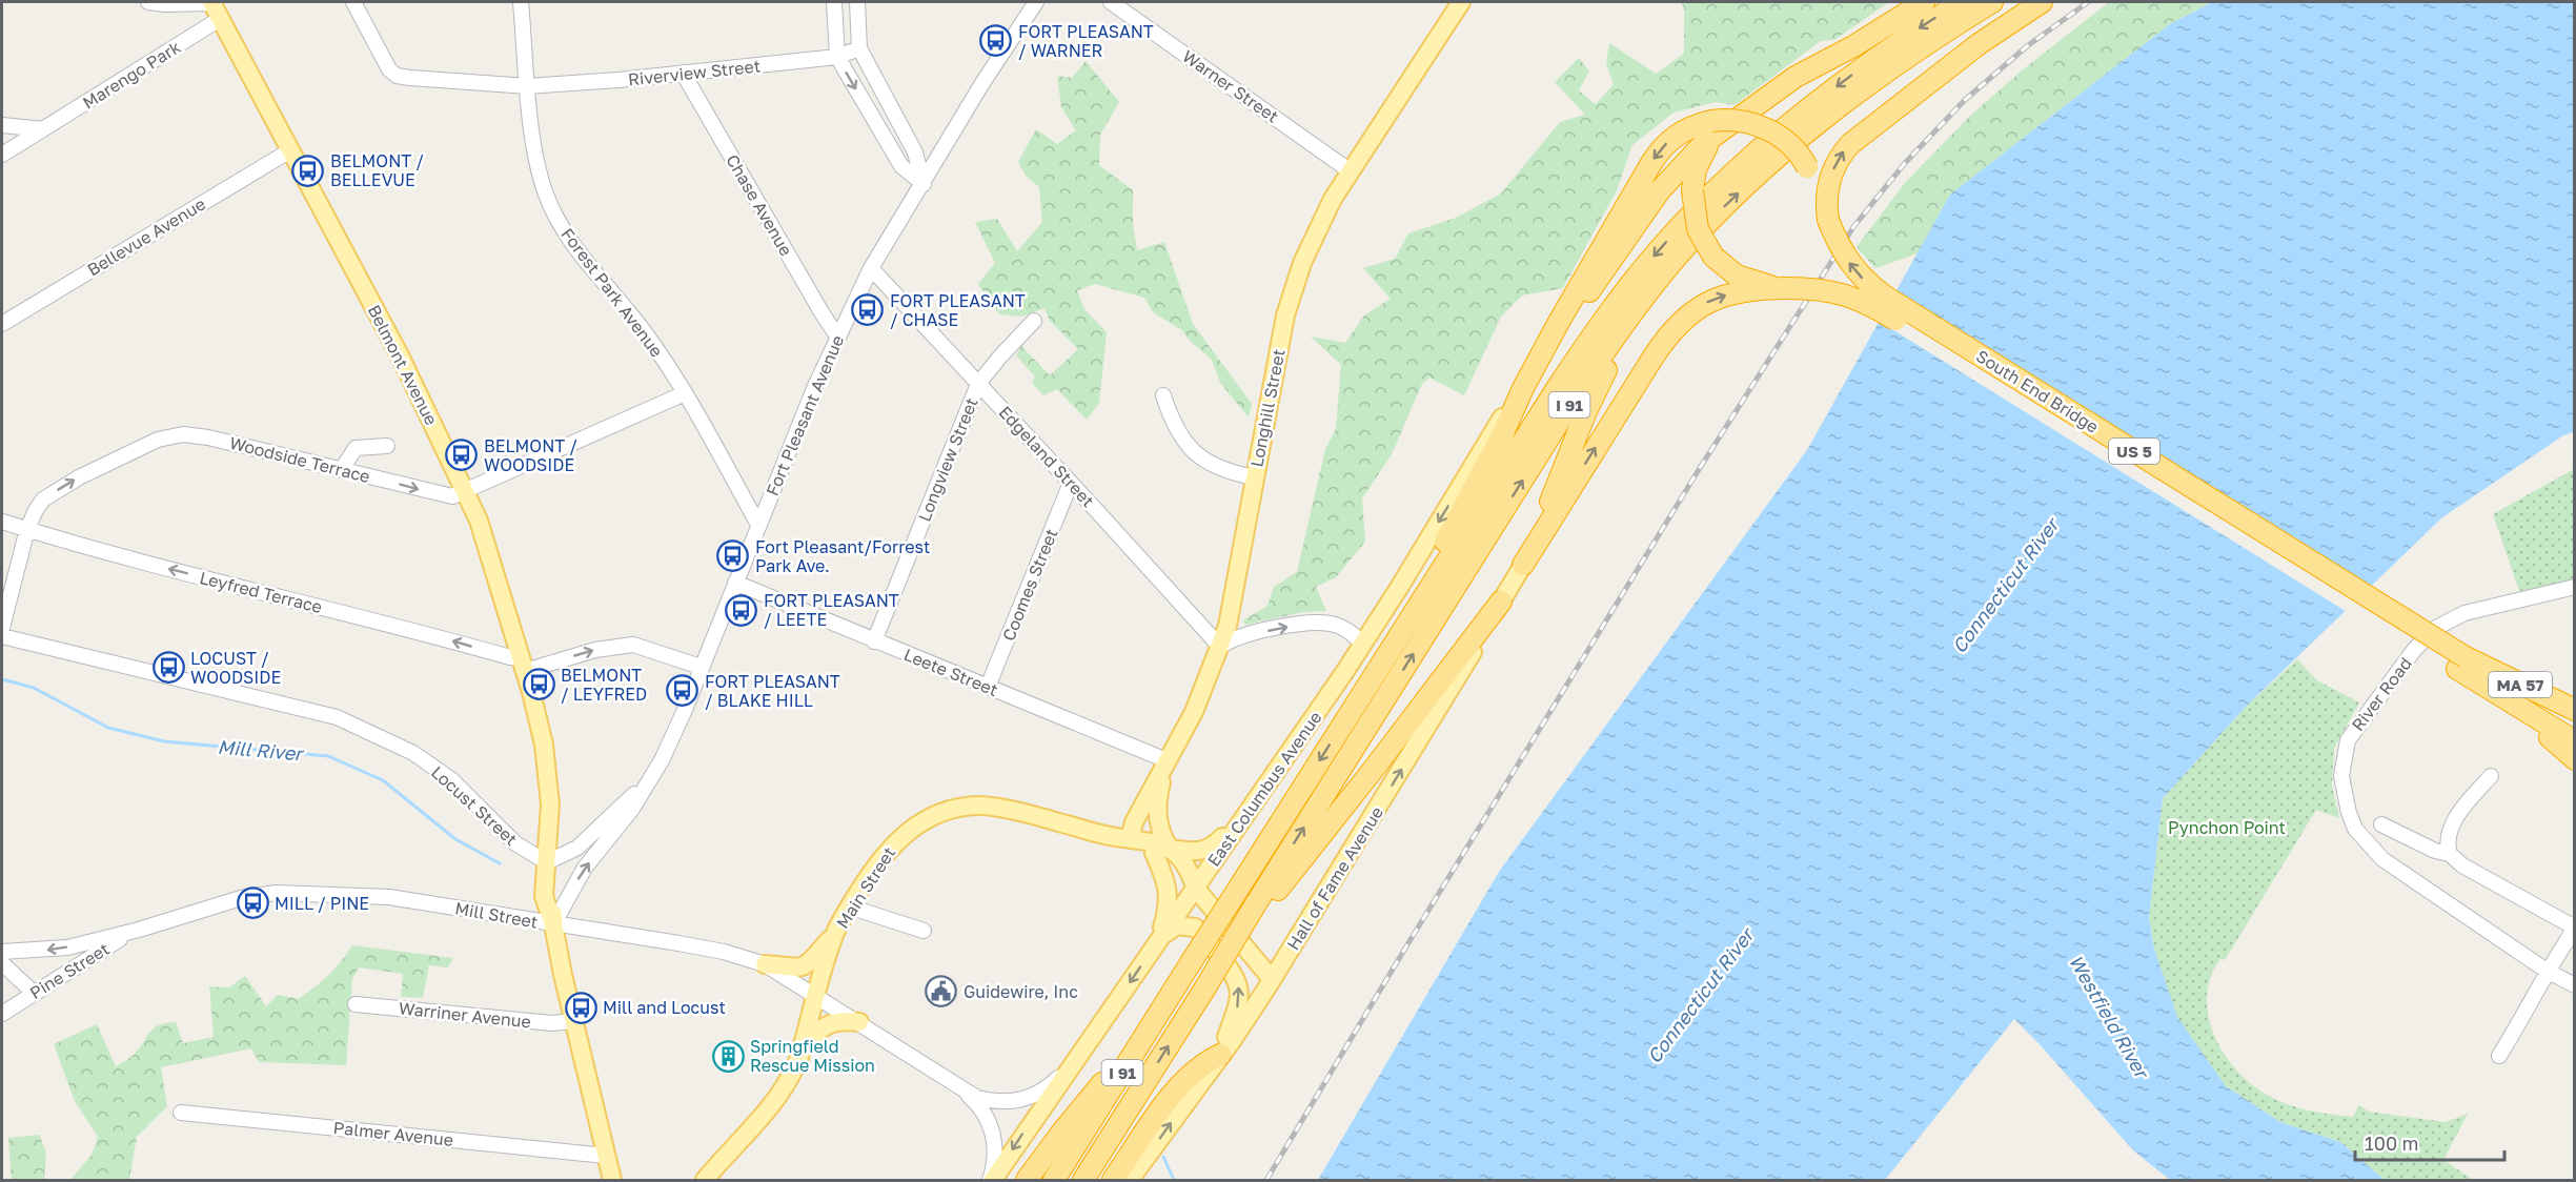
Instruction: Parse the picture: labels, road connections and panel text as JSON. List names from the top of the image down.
{
  "streets": {
    "highway": [
      "South End Bridge",
      "I 91",
      "US 5",
      "MA 57"
    ],
    "main road": [
      "Belmont Avenue",
      "Longhill Street",
      "East Columbus Avenue",
      "Hall of Fame Avenue",
      "Main Street"
    ],
    "street": [
      "Riverview Street",
      "Marengo Park",
      "Warner Street",
      "Chase Avenue",
      "Bellevue Avenue",
      "Forest Park Avenue",
      "Fort Pleasant Avenue",
      "Edgeland Street",
      "Woodside Terrace",
      "Longview Street",
      "Coomes Street",
      "Leyfred Terrace",
      "Leete Street",
      "River Road",
      "Locust Street",
      "Mill Street",
      "Pine Street",
      "Warriner Avenue",
      "Palmer Avenue"
    ]
  },
  "crossings": [
    ["Riverview Street", "Chase Avenue"],
    ["Riverview Street", "Forest Park Avenue"],
    ["Marengo Park", "Belmont Avenue"],
    ["Warner Street", "Longhill Street"],
    ["Chase Avenue", "Fort Pleasant Avenue"],
    ["Bellevue Avenue", "Belmont Avenue"],
    ["Forest Park Avenue", "Fort Pleasant Avenue"],
    ["Forest Park Avenue", "Woodside Terrace"],
    ["Belmont Avenue", "Fort Pleasant Avenue"],
    ["Belmont Avenue", "Woodside Terrace"],
    ["Belmont Avenue", "Leyfred Terrace"],
    ["Belmont Avenue", "Locust Street"],
    ["South End Bridge", "US 5"],
    ["South End Bridge", "MA 57"],
    ["Longhill Street", "Edgeland Street"],
    ["Longhill Street", "Leete Street"],
    ["Longhill Street", "Main Street"],
    ["Fort Pleasant Avenue", "Edgeland Street"],
    ["Fort Pleasant Avenue", "Leete Street"],
    ["Fort Pleasant Avenue", "Locust Street"],
    ["Fort Pleasant Avenue", "Mill Street"],
    ["US 5", "MA 57"],
    ["Edgeland Street", "Longview Street"],
    ["Edgeland Street", "Coomes Street"],
    ["Woodside Terrace", "Leyfred Terrace"],
    ["Longview Street", "Leete Street"],
    ["Coomes Street", "Leete Street"],
    ["East Columbus Avenue", "Main Street"],
    ["East Columbus Avenue", "Mill Street"],
    ["Main Street", "Mill Street"],
    ["Mill Street", "Pine Street"]
  ],
  "one_way": [
    "Woodside Terrace",
    "Leyfred Terrace",
    "East Columbus Avenue",
    "Hall of Fame Avenue"
  ],
  "water": ["Connecticut River", "Mill River", "Westfield River"],
  "parks": ["Pynchon Point"],
  "places": {
    "bus stop": [
      "FORT PLEASANT / WARNER",
      "BELMONT / BELLEVUE",
      "FORT PLEASANT / CHASE",
      "BELMONT / WOODSIDE",
      "Fort Pleasant/Forrest Park Ave.",
      "FORT PLEASANT / LEETE",
      "LOCUST / WOODSIDE",
      "BELMONT / LEYFRED",
      "FORT PLEASANT / BLAKE HILL",
      "MILL / PINE",
      "Mill and Locust"
    ],
    "public building": ["Guidewire, Inc"],
    "building": ["Springfield Rescue Mission"]
  },
  "scale_bar": "100 m"
}
